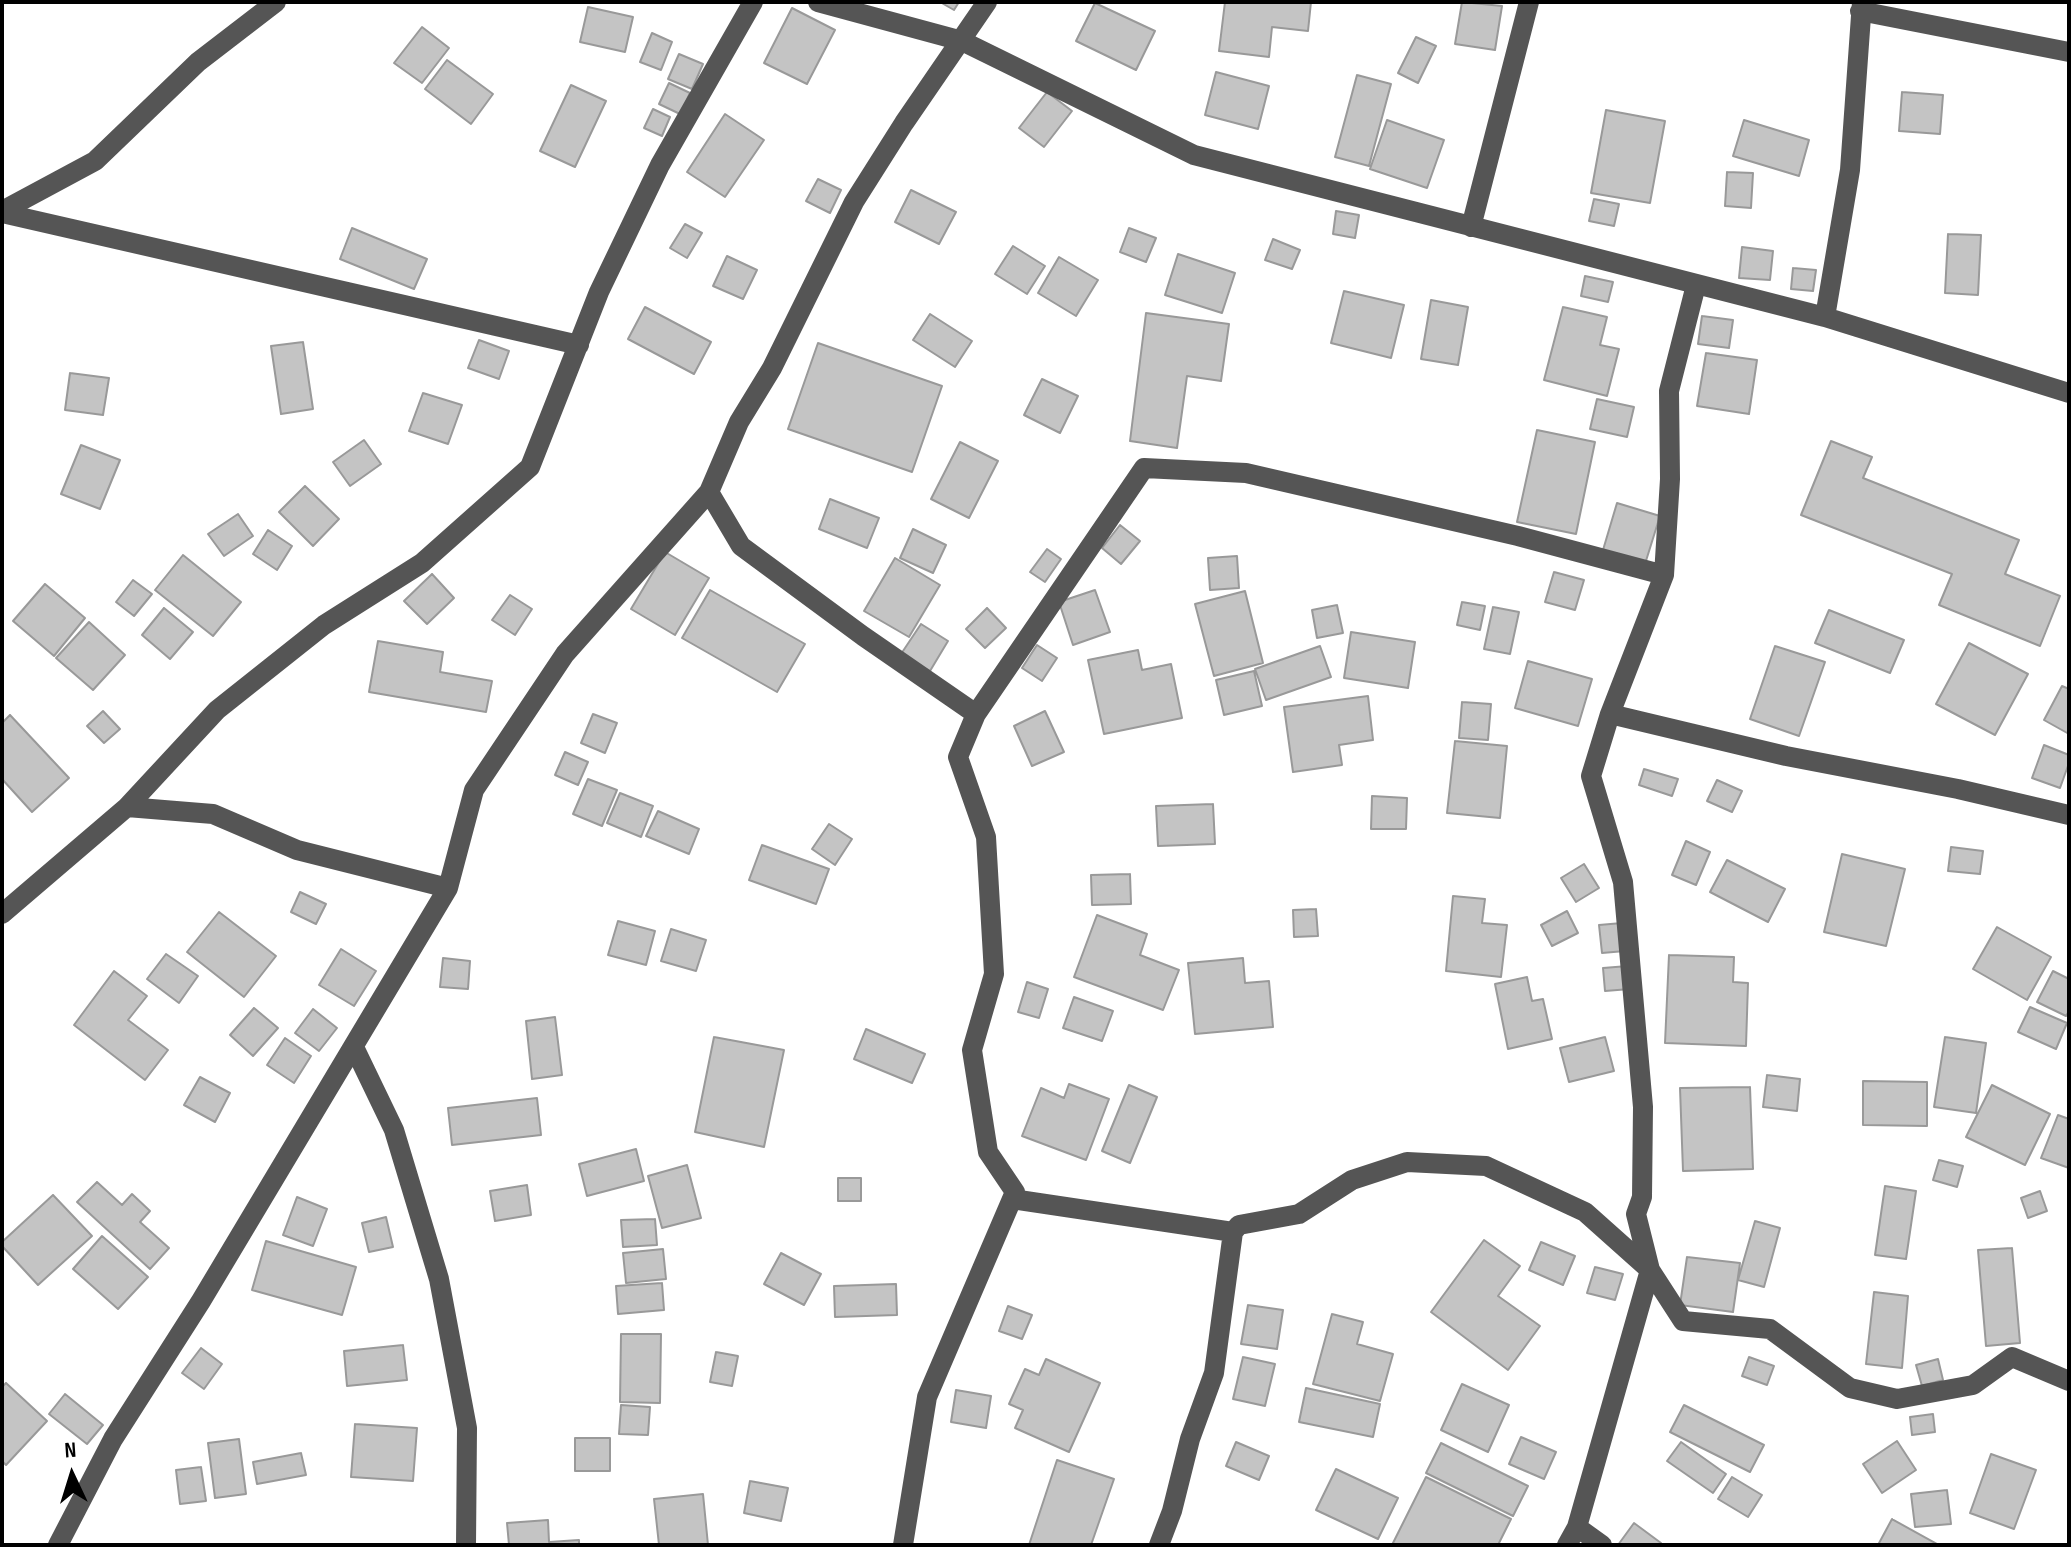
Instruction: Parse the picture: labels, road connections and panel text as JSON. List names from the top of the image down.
{
  "north": "top"
}
